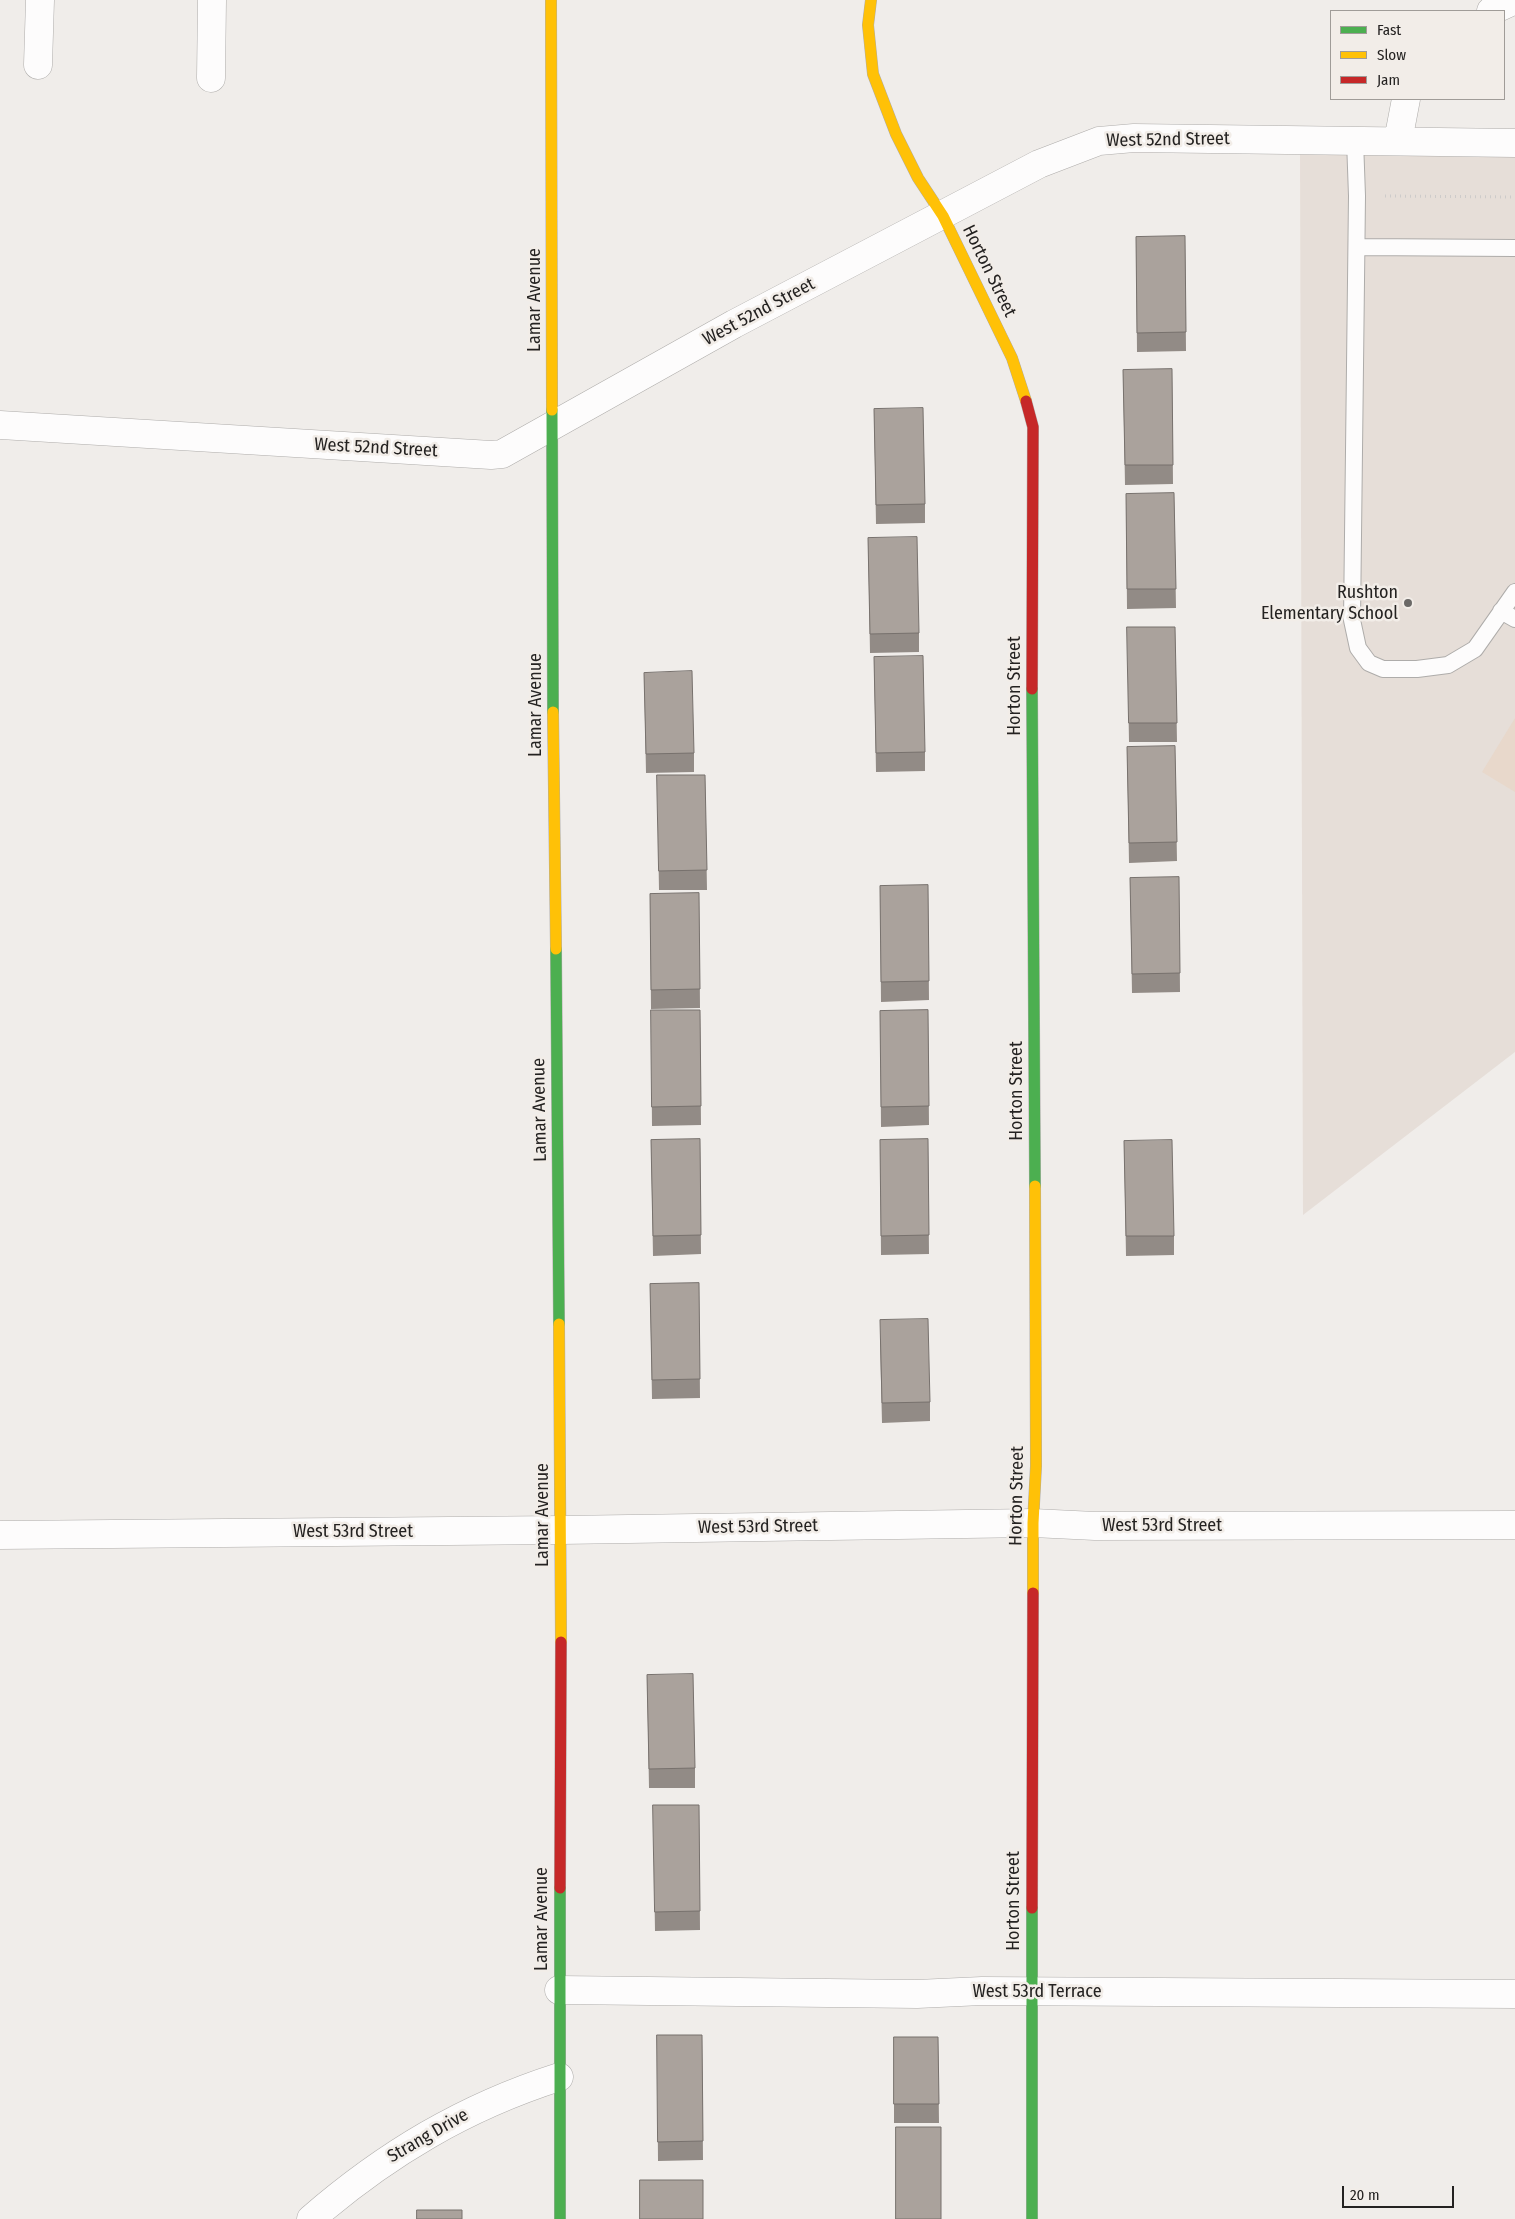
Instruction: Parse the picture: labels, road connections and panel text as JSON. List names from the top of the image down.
{
  "streets": {
    "street": [
      "West 52nd Street",
      "Horton Street",
      "Lamar Avenue",
      "West 53rd Street",
      "West 53rd Terrace",
      "Strang Drive"
    ]
  },
  "crossings": [
    ["West 52nd Street", "Horton Street"],
    ["West 52nd Street", "Lamar Avenue"],
    ["Horton Street", "West 53rd Street"],
    ["Horton Street", "West 53rd Terrace"],
    ["Lamar Avenue", "West 53rd Street"],
    ["Lamar Avenue", "West 53rd Terrace"],
    ["Lamar Avenue", "Strang Drive"]
  ],
  "places": ["Rushton Elementary School"],
  "legend": ["Fast", "Slow", "Jam"],
  "scale_bar": "20 m"
}
